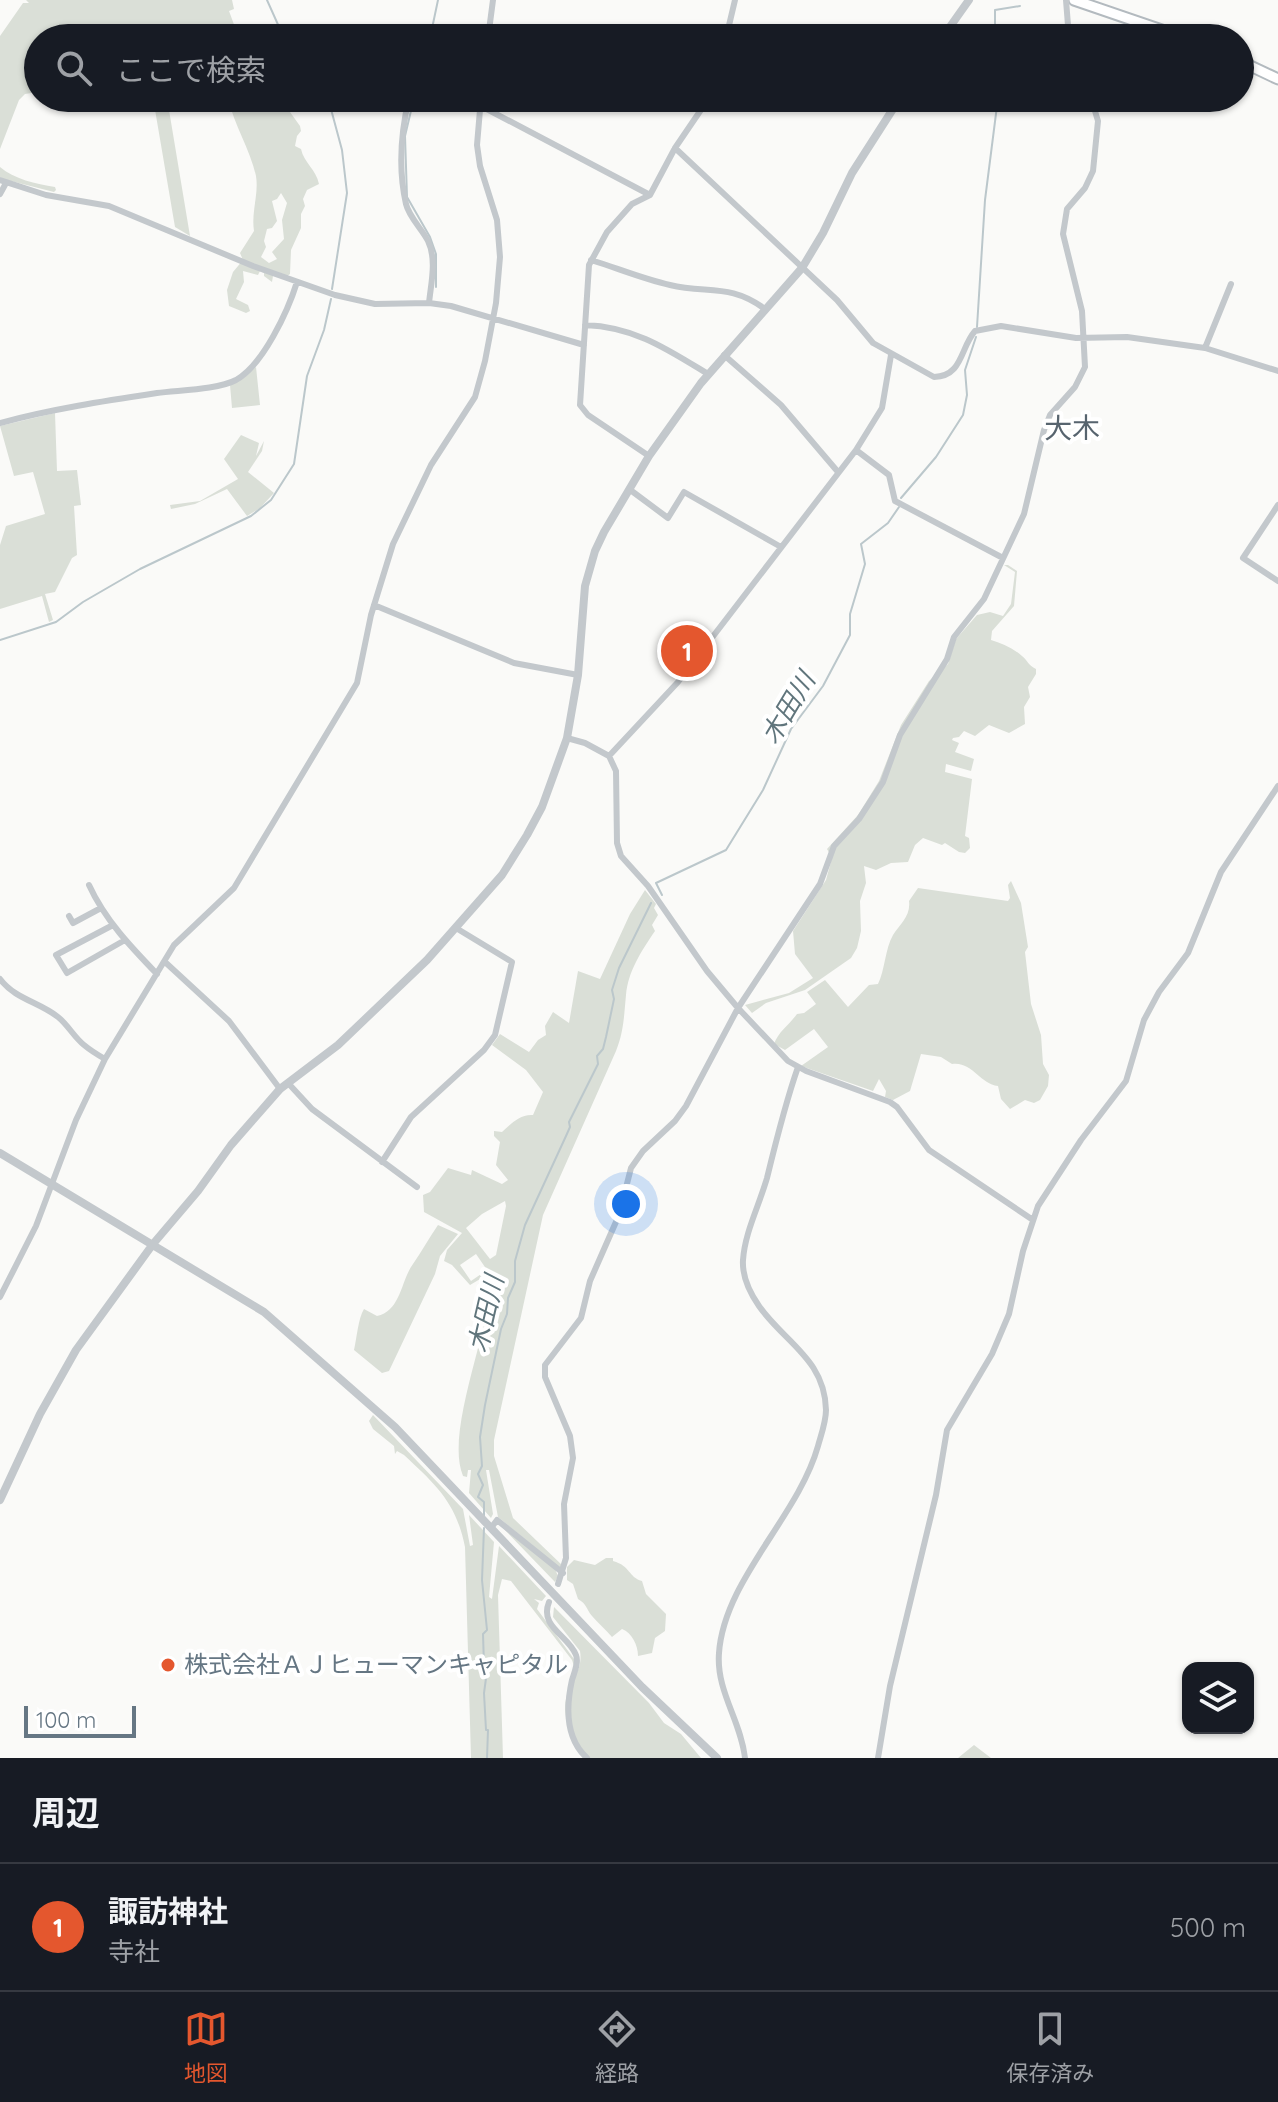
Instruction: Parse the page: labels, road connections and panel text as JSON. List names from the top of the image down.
{
  "districts": ["大木"],
  "water": ["木田川"],
  "places": ["株式会社ＡＪヒューマンキャピタル"],
  "scale_bar": "100 m",
  "page": {
    "search": "ここで検索",
    "pins": "1",
    "scale": "100 m",
    "heading": "周辺",
    "list": [
      {
        "mark": "1",
        "name": "諏訪神社",
        "note": "寺社",
        "value": "500 m"
      }
    ],
    "nav": ["地図", "経路", "保存済み"]
  }
}
